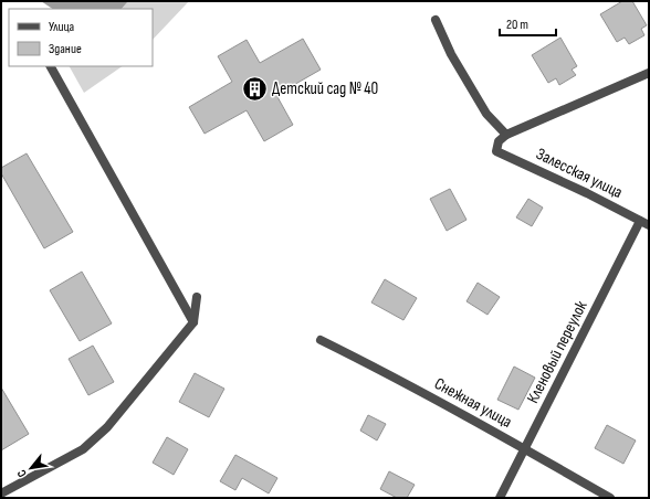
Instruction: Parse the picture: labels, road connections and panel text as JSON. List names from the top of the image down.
{
  "streets": {
    "street": ["Залесская улица", "Кленовый переулок", "Снежная улица"]
  },
  "crossings": [
    ["Залесская улица", "Кленовый переулок"],
    ["Кленовый переулок", "Снежная улица"]
  ],
  "places": {
    "building": ["Детский сад № 40"]
  },
  "legend": ["Улица", "Здание"],
  "scale_bar": "20 m",
  "north": "bottom left"
}
